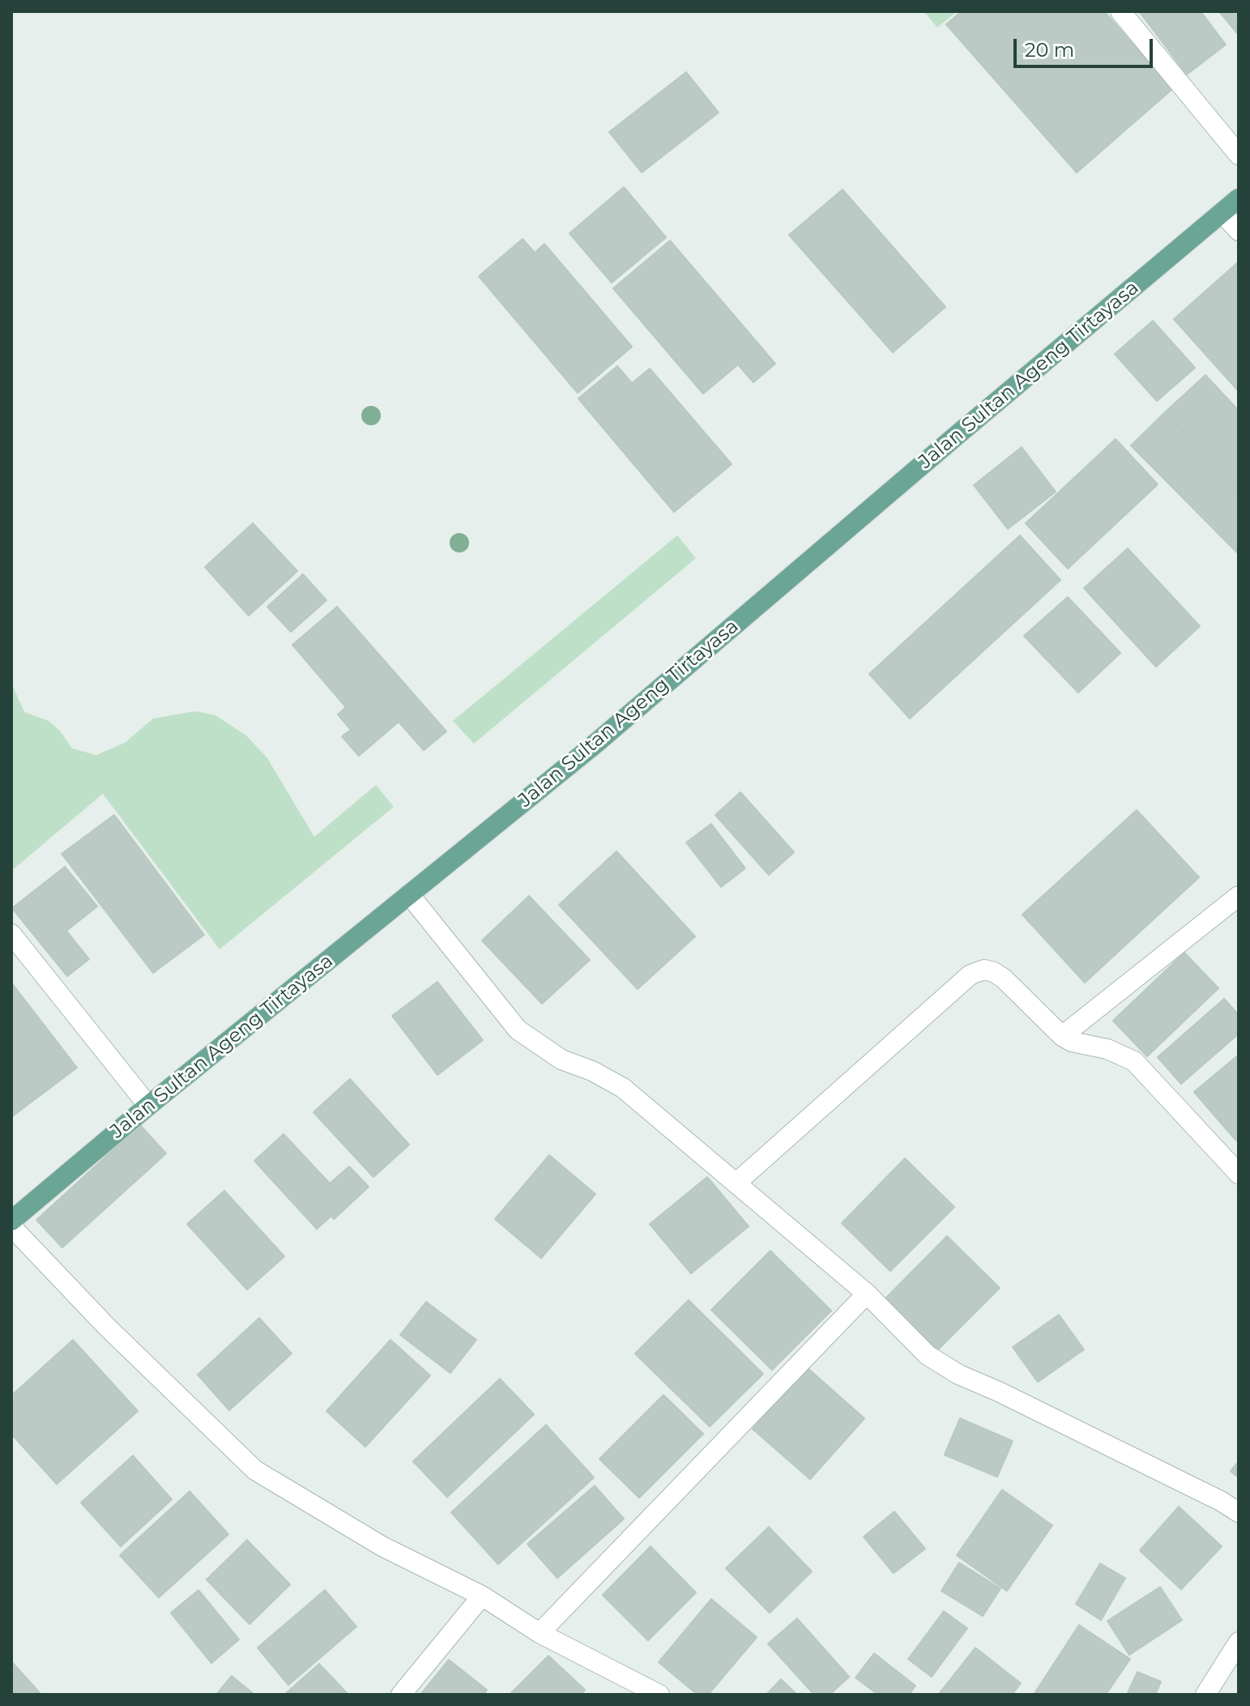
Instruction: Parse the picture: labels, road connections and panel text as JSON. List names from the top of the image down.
{
  "streets": {
    "main road": ["Jalan Sultan Ageng Tirtayasa"]
  },
  "scale_bar": "20 m"
}
